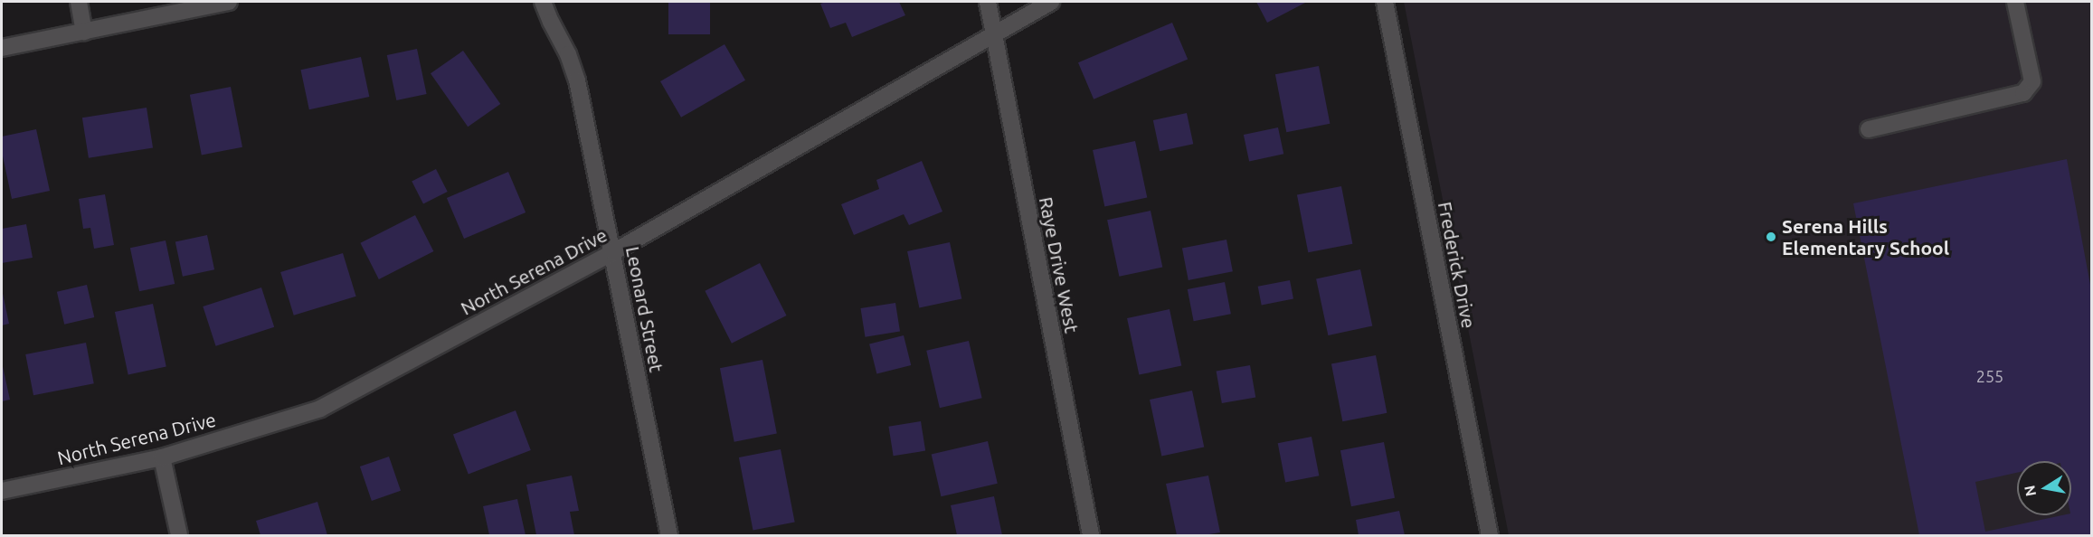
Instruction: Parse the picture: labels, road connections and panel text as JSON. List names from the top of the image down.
{
  "streets": {
    "street": [
      "Raye Drive West",
      "Frederick Drive",
      "North Serena Drive",
      "Leonard Street"
    ]
  },
  "crossings": [
    ["Raye Drive West", "North Serena Drive"],
    ["North Serena Drive", "Leonard Street"]
  ],
  "places": ["Serena Hills Elementary School"],
  "house_numbers": ["255"],
  "north": "left"
}
